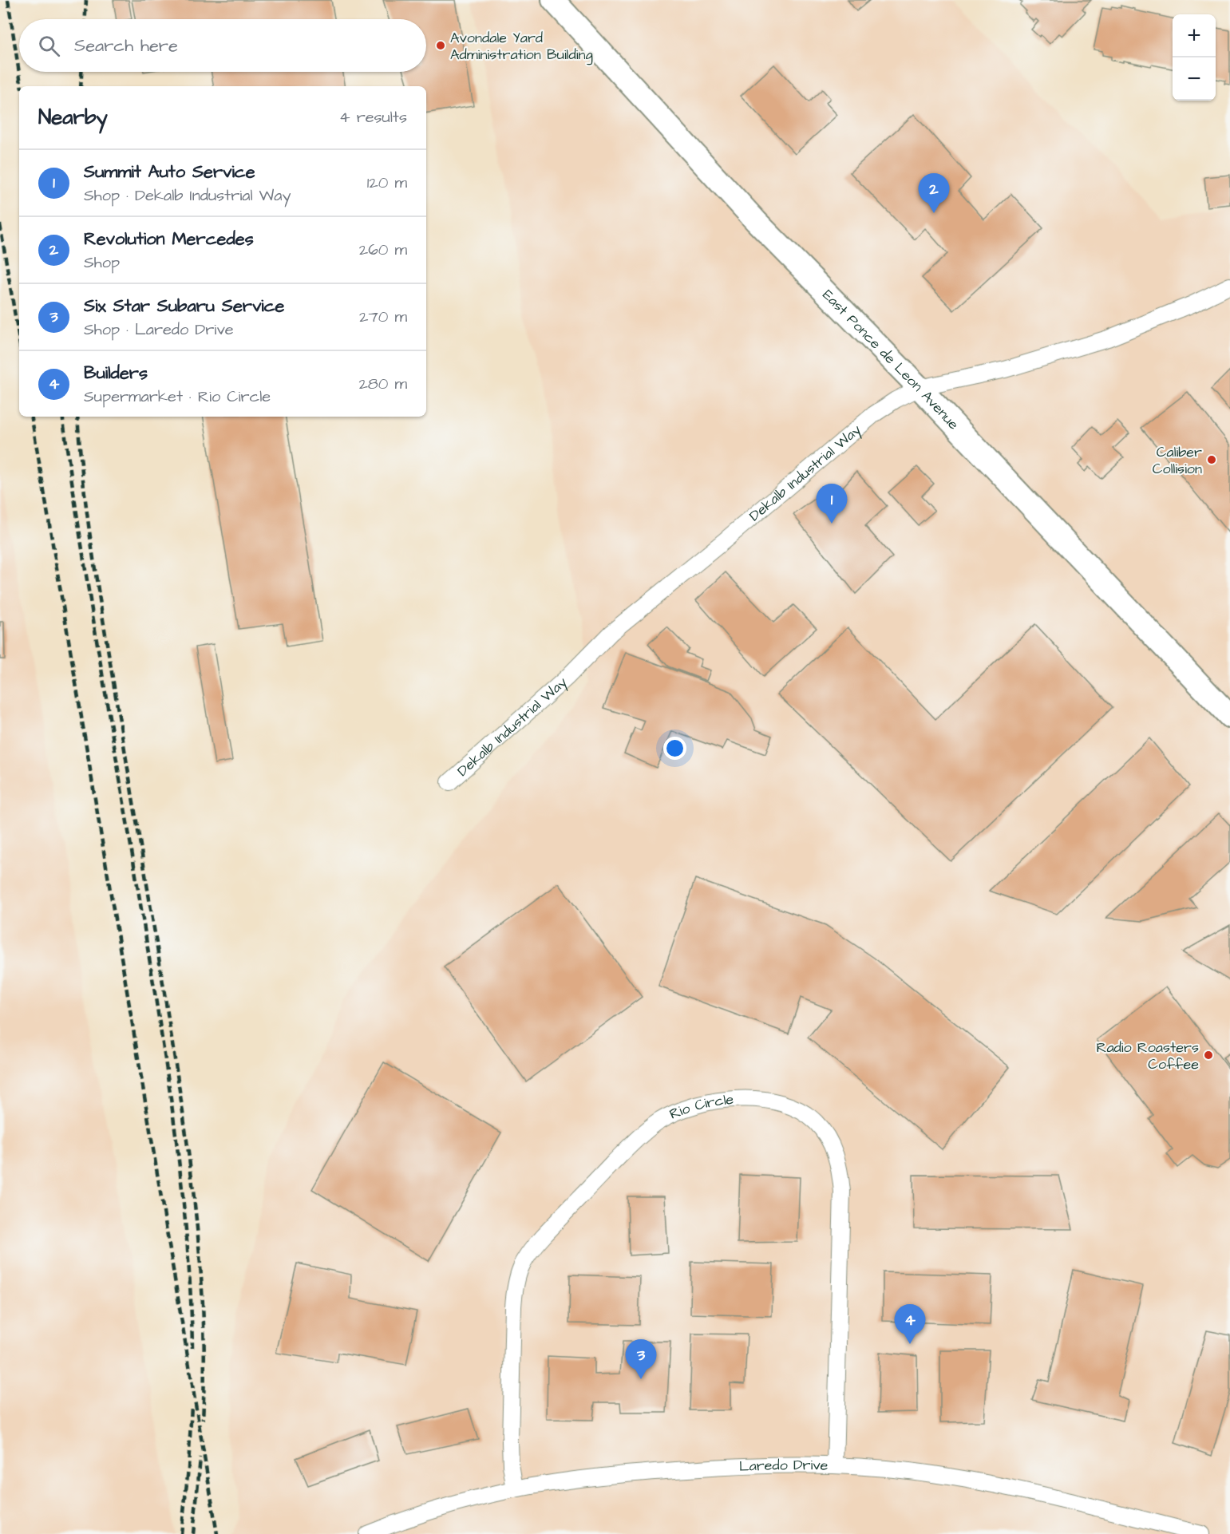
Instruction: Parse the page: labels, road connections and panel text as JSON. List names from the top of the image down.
{
  "streets": {
    "main road": ["East Ponce de Leon Avenue"],
    "street": ["Dekalb Industrial Way", "Rio Circle", "Laredo Drive"]
  },
  "crossings": [
    ["East Ponce de Leon Avenue", "Dekalb Industrial Way"],
    ["Rio Circle", "Laredo Drive"]
  ],
  "places": ["Avondale Yard Administration Building", "Caliber Collision", "Radio Roasters Coffee"],
  "page": {
    "map_buttons": ["+", "−"],
    "search": "Search here",
    "heading": ["Nearby", "4 results"],
    "list": [
      {
        "mark": "1",
        "name": "Summit Auto Service",
        "note": "Shop · Dekalb Industrial Way",
        "value": "120 m"
      },
      {
        "mark": "2",
        "name": "Revolution Mercedes",
        "note": "Shop",
        "value": "260 m"
      },
      {
        "mark": "3",
        "name": "Six Star Subaru Service",
        "note": "Shop · Laredo Drive",
        "value": "270 m"
      },
      {
        "mark": "4",
        "name": "Builders",
        "note": "Supermarket · Rio Circle",
        "value": "280 m"
      }
    ],
    "pins": [
      "2",
      "1",
      "4",
      "3"
    ]
  }
}
